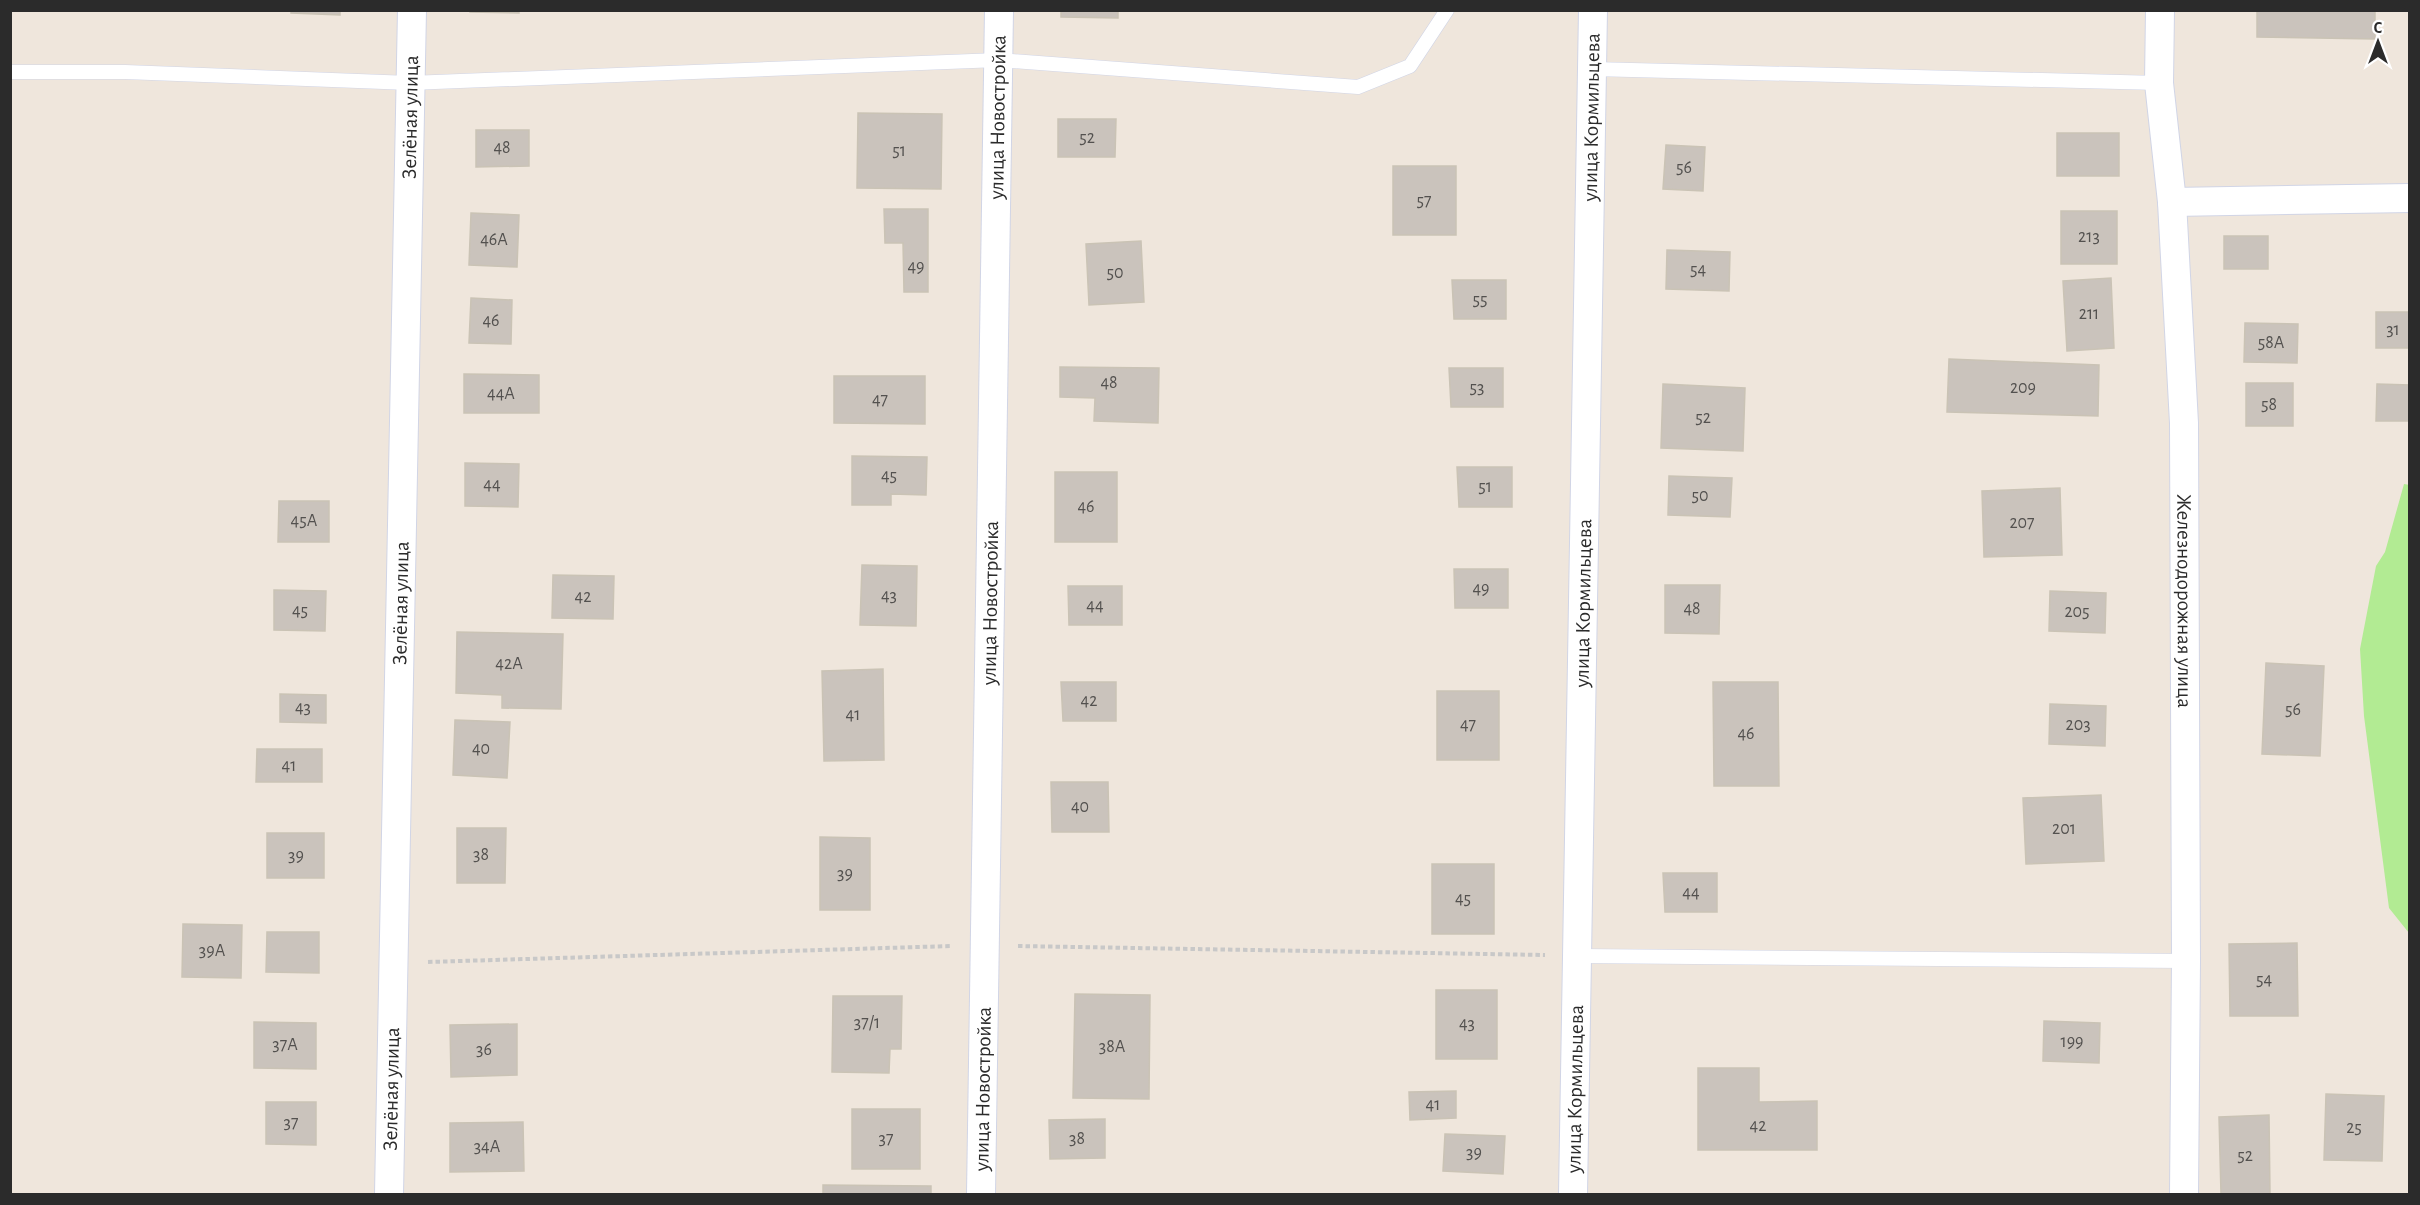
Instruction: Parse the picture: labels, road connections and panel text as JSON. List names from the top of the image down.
{
  "streets": {
    "street": [
      "Зелёная улица",
      "улица Новостройка",
      "улица Кормильцева",
      "Железнодорожная улица"
    ]
  },
  "house_numbers": [
    "52",
    "48",
    "51",
    "56",
    "57",
    "213",
    "46А",
    "49",
    "54",
    "50",
    "55",
    "211",
    "46",
    "31",
    "58А",
    "48",
    "53",
    "209",
    "44А",
    "47",
    "58",
    "52",
    "45",
    "44",
    "51",
    "50",
    "46",
    "45А",
    "207",
    "49",
    "43",
    "42",
    "44",
    "48",
    "45",
    "205",
    "42А",
    "42",
    "43",
    "56",
    "41",
    "47",
    "203",
    "46",
    "40",
    "41",
    "40",
    "201",
    "38",
    "39",
    "39",
    "44",
    "45",
    "39А",
    "54",
    "37/1",
    "43",
    "199",
    "37А",
    "38А",
    "36",
    "41",
    "37",
    "42",
    "25",
    "37",
    "38",
    "34А",
    "39",
    "52"
  ],
  "north": "top"
}
